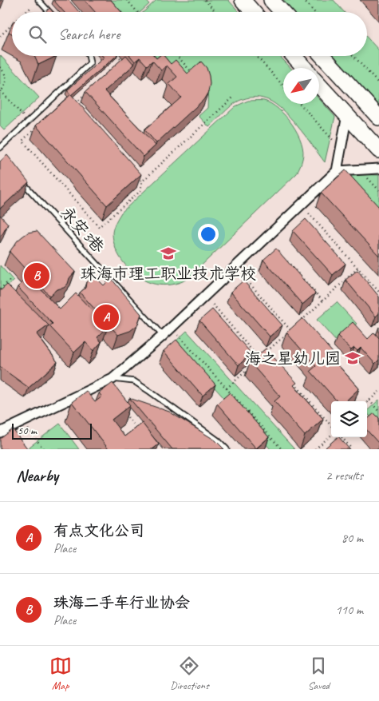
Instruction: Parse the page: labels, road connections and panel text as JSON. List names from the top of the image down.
{
  "streets": {
    "lane": ["永安3巷"]
  },
  "places": {
    "school or university": ["珠海市理工职业技术学校", "海之星幼儿园"]
  },
  "scale_bar": "50 m",
  "north": "bottom left",
  "page": {
    "search": "Search here",
    "pins": ["B", "A"],
    "scale": "50 m",
    "heading": ["Nearby", "2 results"],
    "list": [
      {
        "mark": "A",
        "name": "有点文化公司",
        "note": "Place",
        "value": "80 m"
      },
      {
        "mark": "B",
        "name": "珠海二手车行业协会",
        "note": "Place",
        "value": "110 m"
      }
    ],
    "nav": ["Map", "Directions", "Saved"]
  }
}
